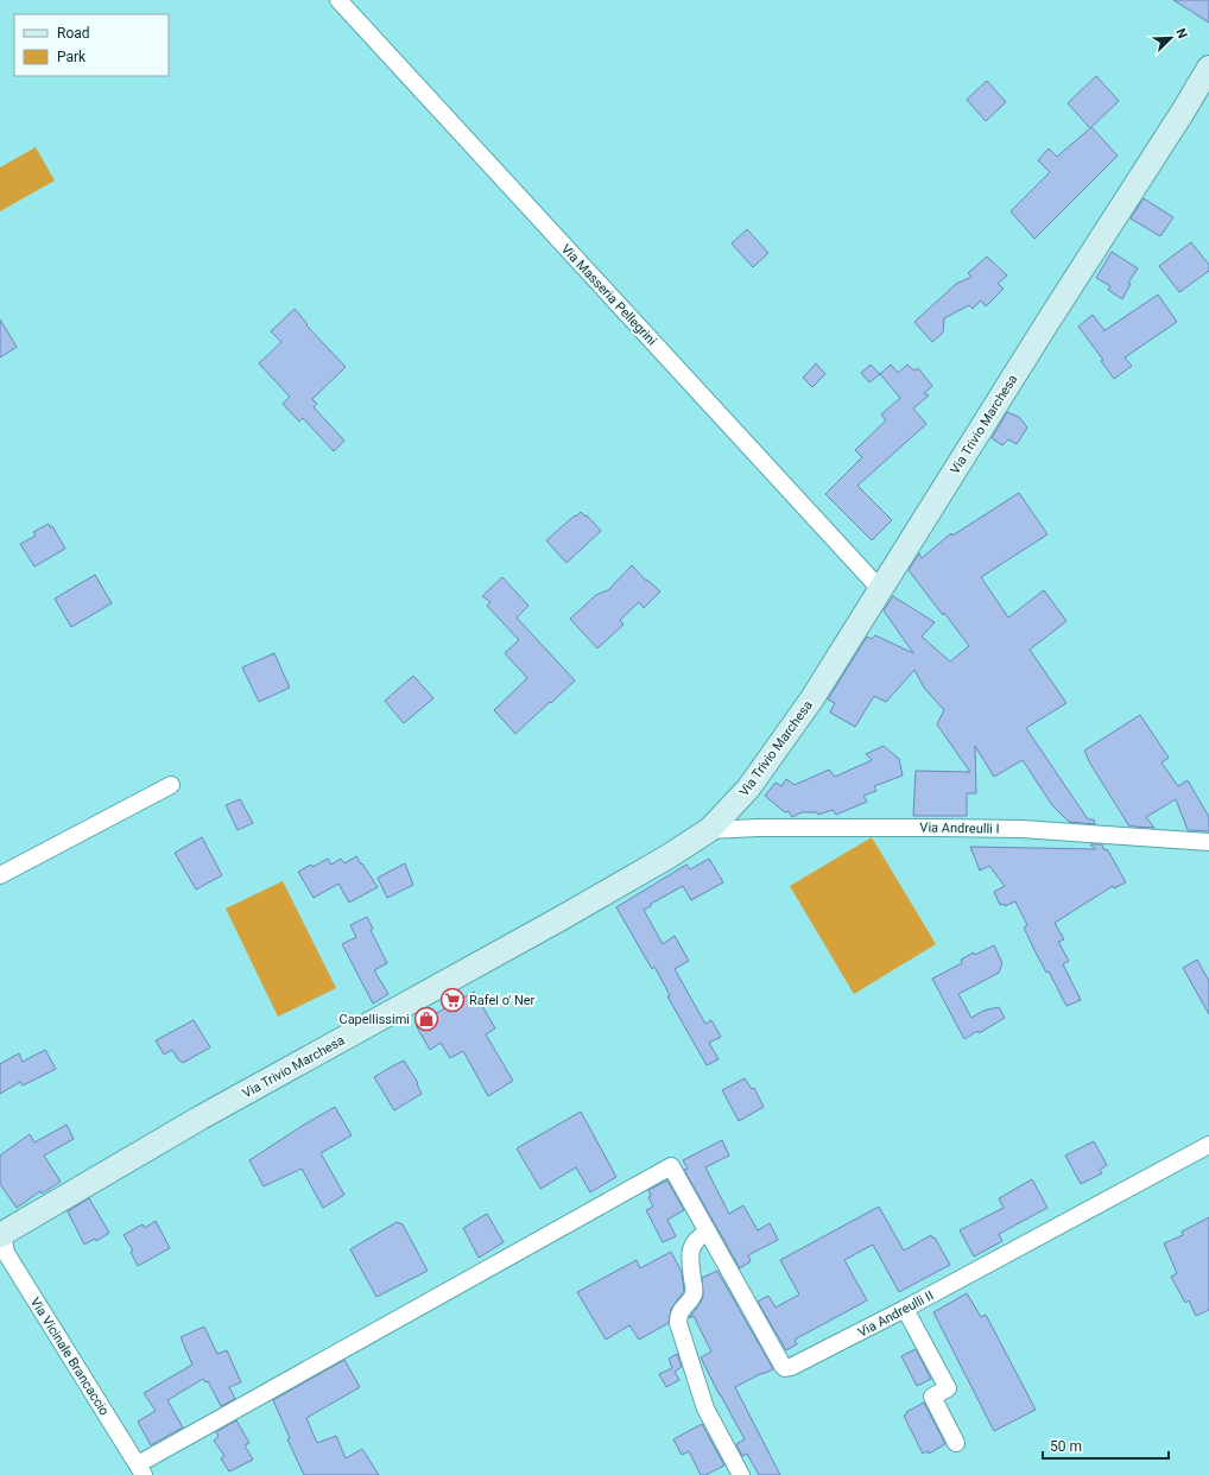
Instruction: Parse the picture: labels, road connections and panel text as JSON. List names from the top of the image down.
{
  "streets": {
    "street": [
      "Via Masseria Pellegrini",
      "Via Trivio Marchesa",
      "Via Andreulli I",
      "Via Andreulli II",
      "Via Vicinale Brancaccio"
    ]
  },
  "crossings": [
    ["Via Masseria Pellegrini", "Via Trivio Marchesa"],
    ["Via Trivio Marchesa", "Via Andreulli I"],
    ["Via Trivio Marchesa", "Via Vicinale Brancaccio"],
    ["Via Andreulli II", "Via Vicinale Brancaccio"]
  ],
  "places": {
    "supermarket": ["Rafel o' Ner"],
    "shop": ["Capellissimi"]
  },
  "legend": ["Road", "Park"],
  "scale_bar": "50 m",
  "north": "top right"
}
